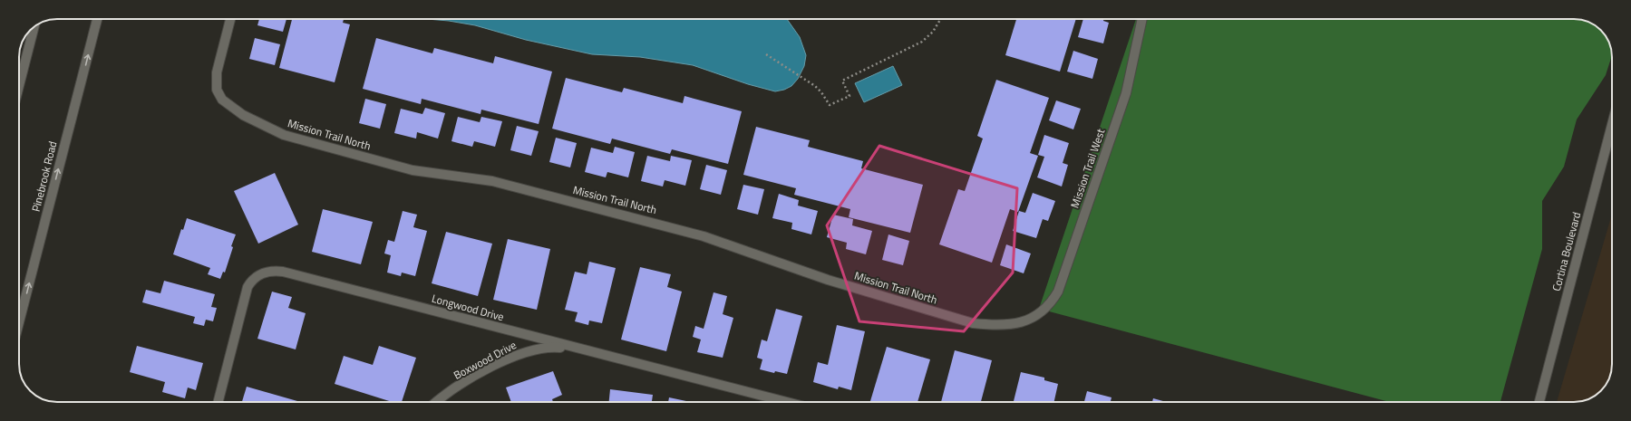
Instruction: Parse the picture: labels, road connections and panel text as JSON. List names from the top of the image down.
{
  "streets": {
    "street": [
      "Mission Trail North",
      "Mission Trail West",
      "Pinebrook Road",
      "Cortina Boulevard",
      "Longwood Drive",
      "Boxwood Drive"
    ]
  },
  "crossings": [
    ["Mission Trail North", "Mission Trail West"],
    ["Longwood Drive", "Boxwood Drive"]
  ],
  "one_way": ["Pinebrook Road"]
}
